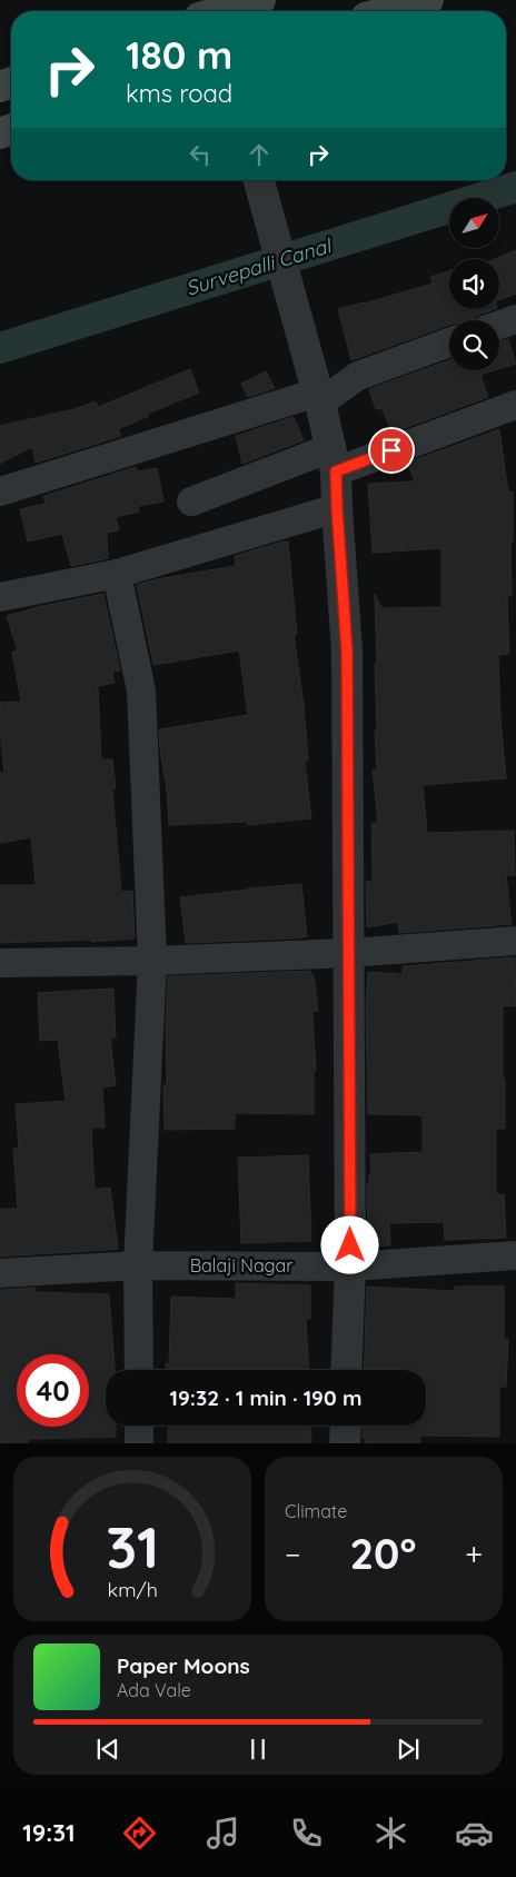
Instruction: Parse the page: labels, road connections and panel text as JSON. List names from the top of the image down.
{
  "streets": {
    "street": ["Balaji Nagar"]
  },
  "water": ["Survepalli Canal"],
  "north": "top right",
  "page": {
    "turn": ["180 m", "kms road"],
    "limit": "40",
    "trip": "19:32 · 1 min · 190 m",
    "tile": "Climate",
    "heat": ["−", "20°", "+"],
    "song": ["Paper Moons", "Ada Vale"],
    "tabs": "19:31",
    "gauge": ["31", "km/h"]
  }
}
